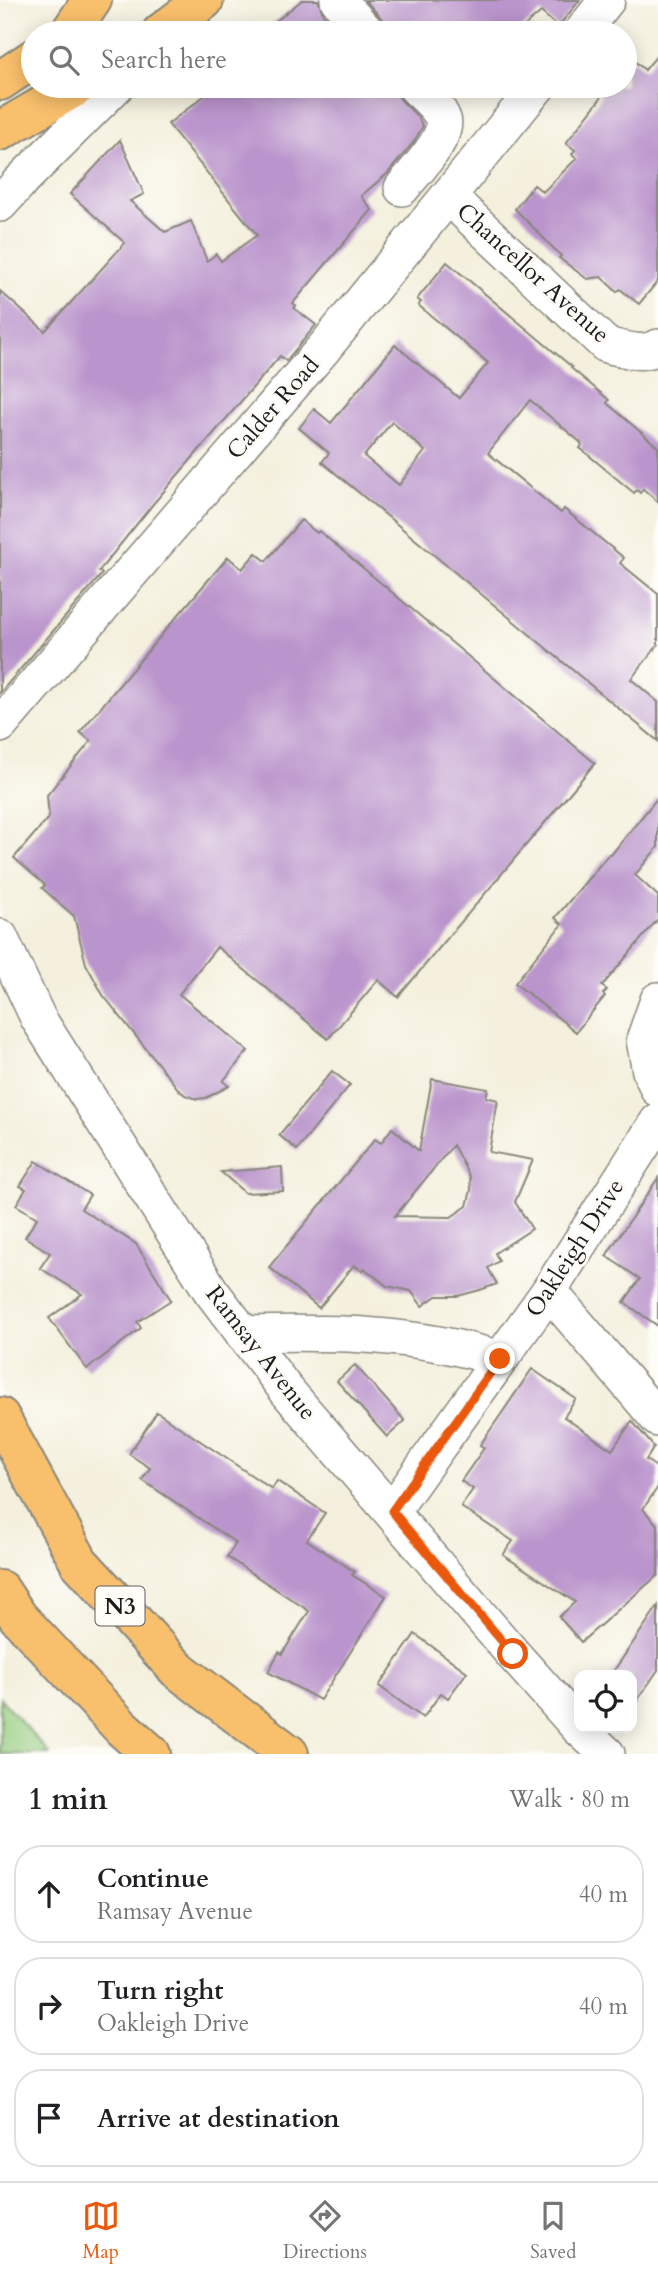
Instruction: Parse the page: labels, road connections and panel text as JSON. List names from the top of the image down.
{
  "streets": {
    "main road": ["N3"],
    "street": [
      "Chancellor Avenue",
      "Calder Road",
      "Oakleigh Drive",
      "Ramsay Avenue"
    ]
  },
  "crossings": [
    ["Chancellor Avenue", "Calder Road"],
    ["Oakleigh Drive", "Ramsay Avenue"]
  ],
  "page": {
    "search": "Search here",
    "heading": ["1 min", "Walk · 80 m"],
    "list": [
      ["Continue", "Ramsay Avenue", "40 m"],
      ["Turn right", "Oakleigh Drive", "40 m"],
      "Arrive at destination"
    ],
    "nav": ["Map", "Directions", "Saved"]
  }
}
